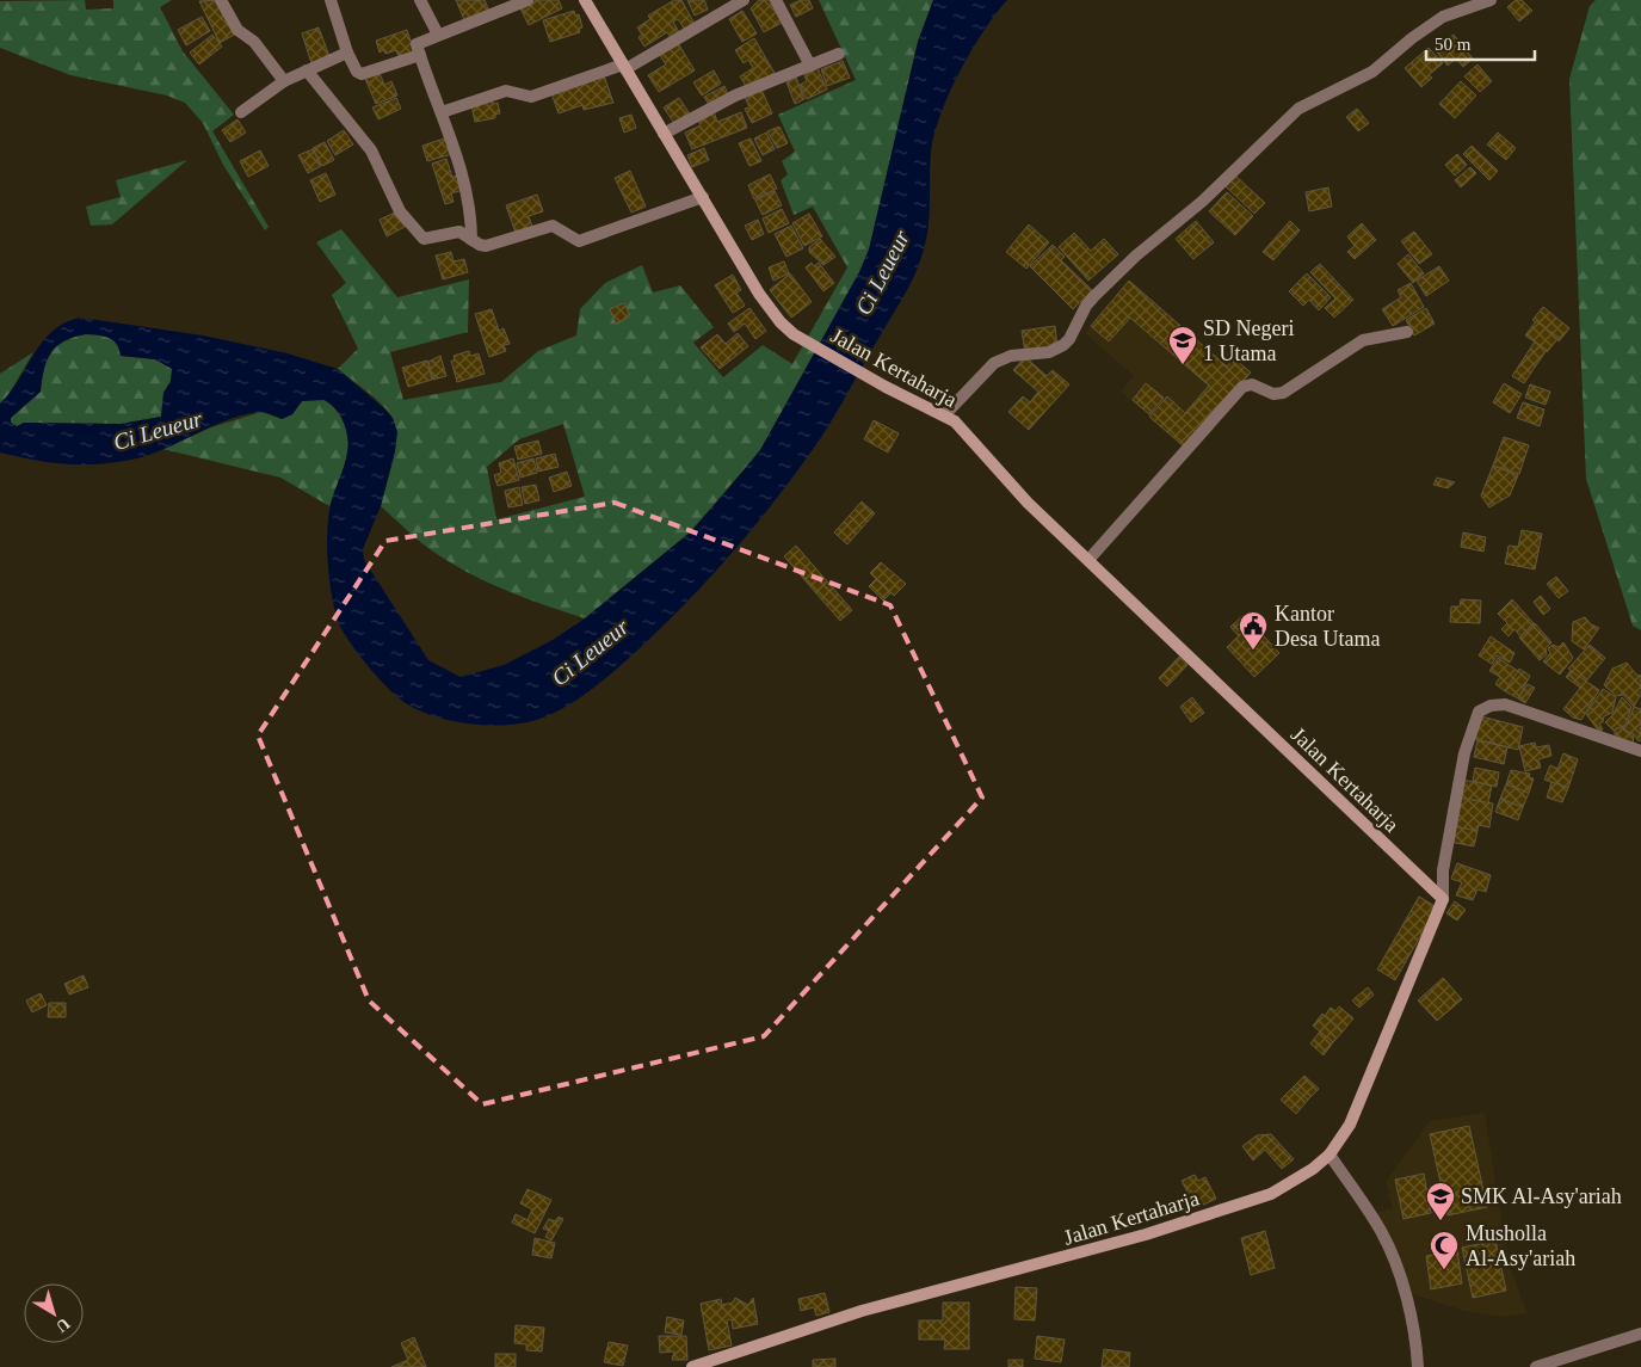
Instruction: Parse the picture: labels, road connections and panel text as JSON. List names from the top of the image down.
{
  "streets": {
    "street": ["Jalan Kertaharja"]
  },
  "water": ["Ci Leueur"],
  "places": {
    "school or university": ["SD Negeri 1 Utama", "SMK Al-Asy'ariah"],
    "public building": ["Kantor Desa Utama"],
    "mosque": ["Musholla Al-Asy'ariah"]
  },
  "scale_bar": "50 m",
  "north": "bottom right"
}
